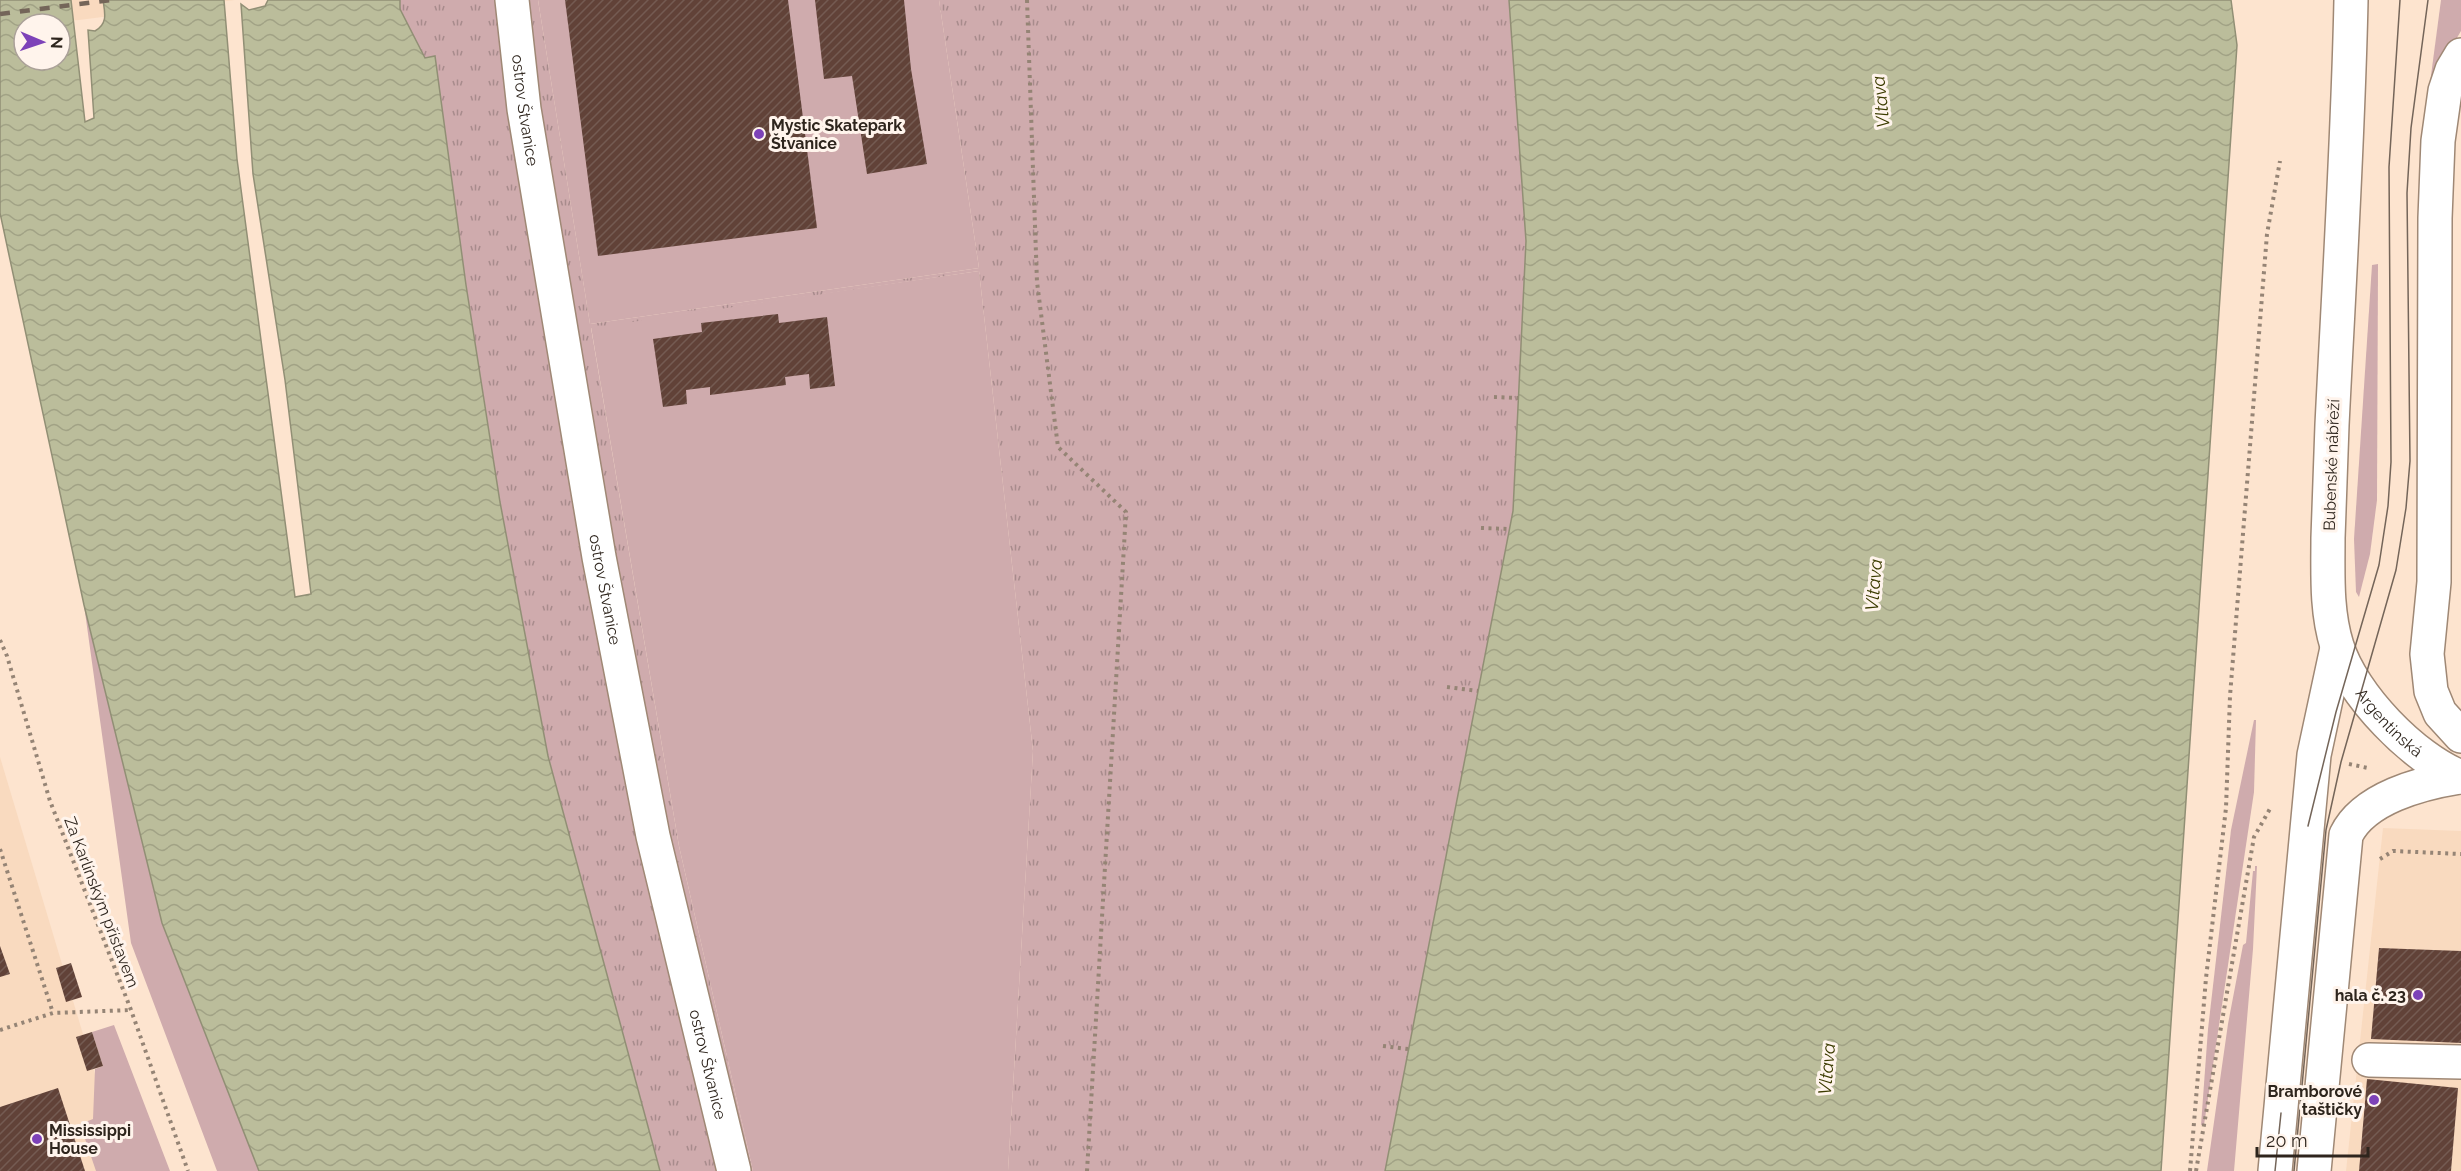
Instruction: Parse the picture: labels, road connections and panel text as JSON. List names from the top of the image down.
{
  "streets": {
    "street": ["ostrov Štvanice", "Bubenské nábřeží", "Argentinská"],
    "path": ["Za Karlínským přístavem"]
  },
  "crossings": [
    ["Bubenské nábřeží", "Argentinská"]
  ],
  "water": ["Vltava"],
  "places": [
    "Mystic Skatepark Štvanice",
    "hala č. 23",
    "Bramborové taštičky",
    "Mississippi House"
  ],
  "scale_bar": "20 m",
  "north": "right"
}
